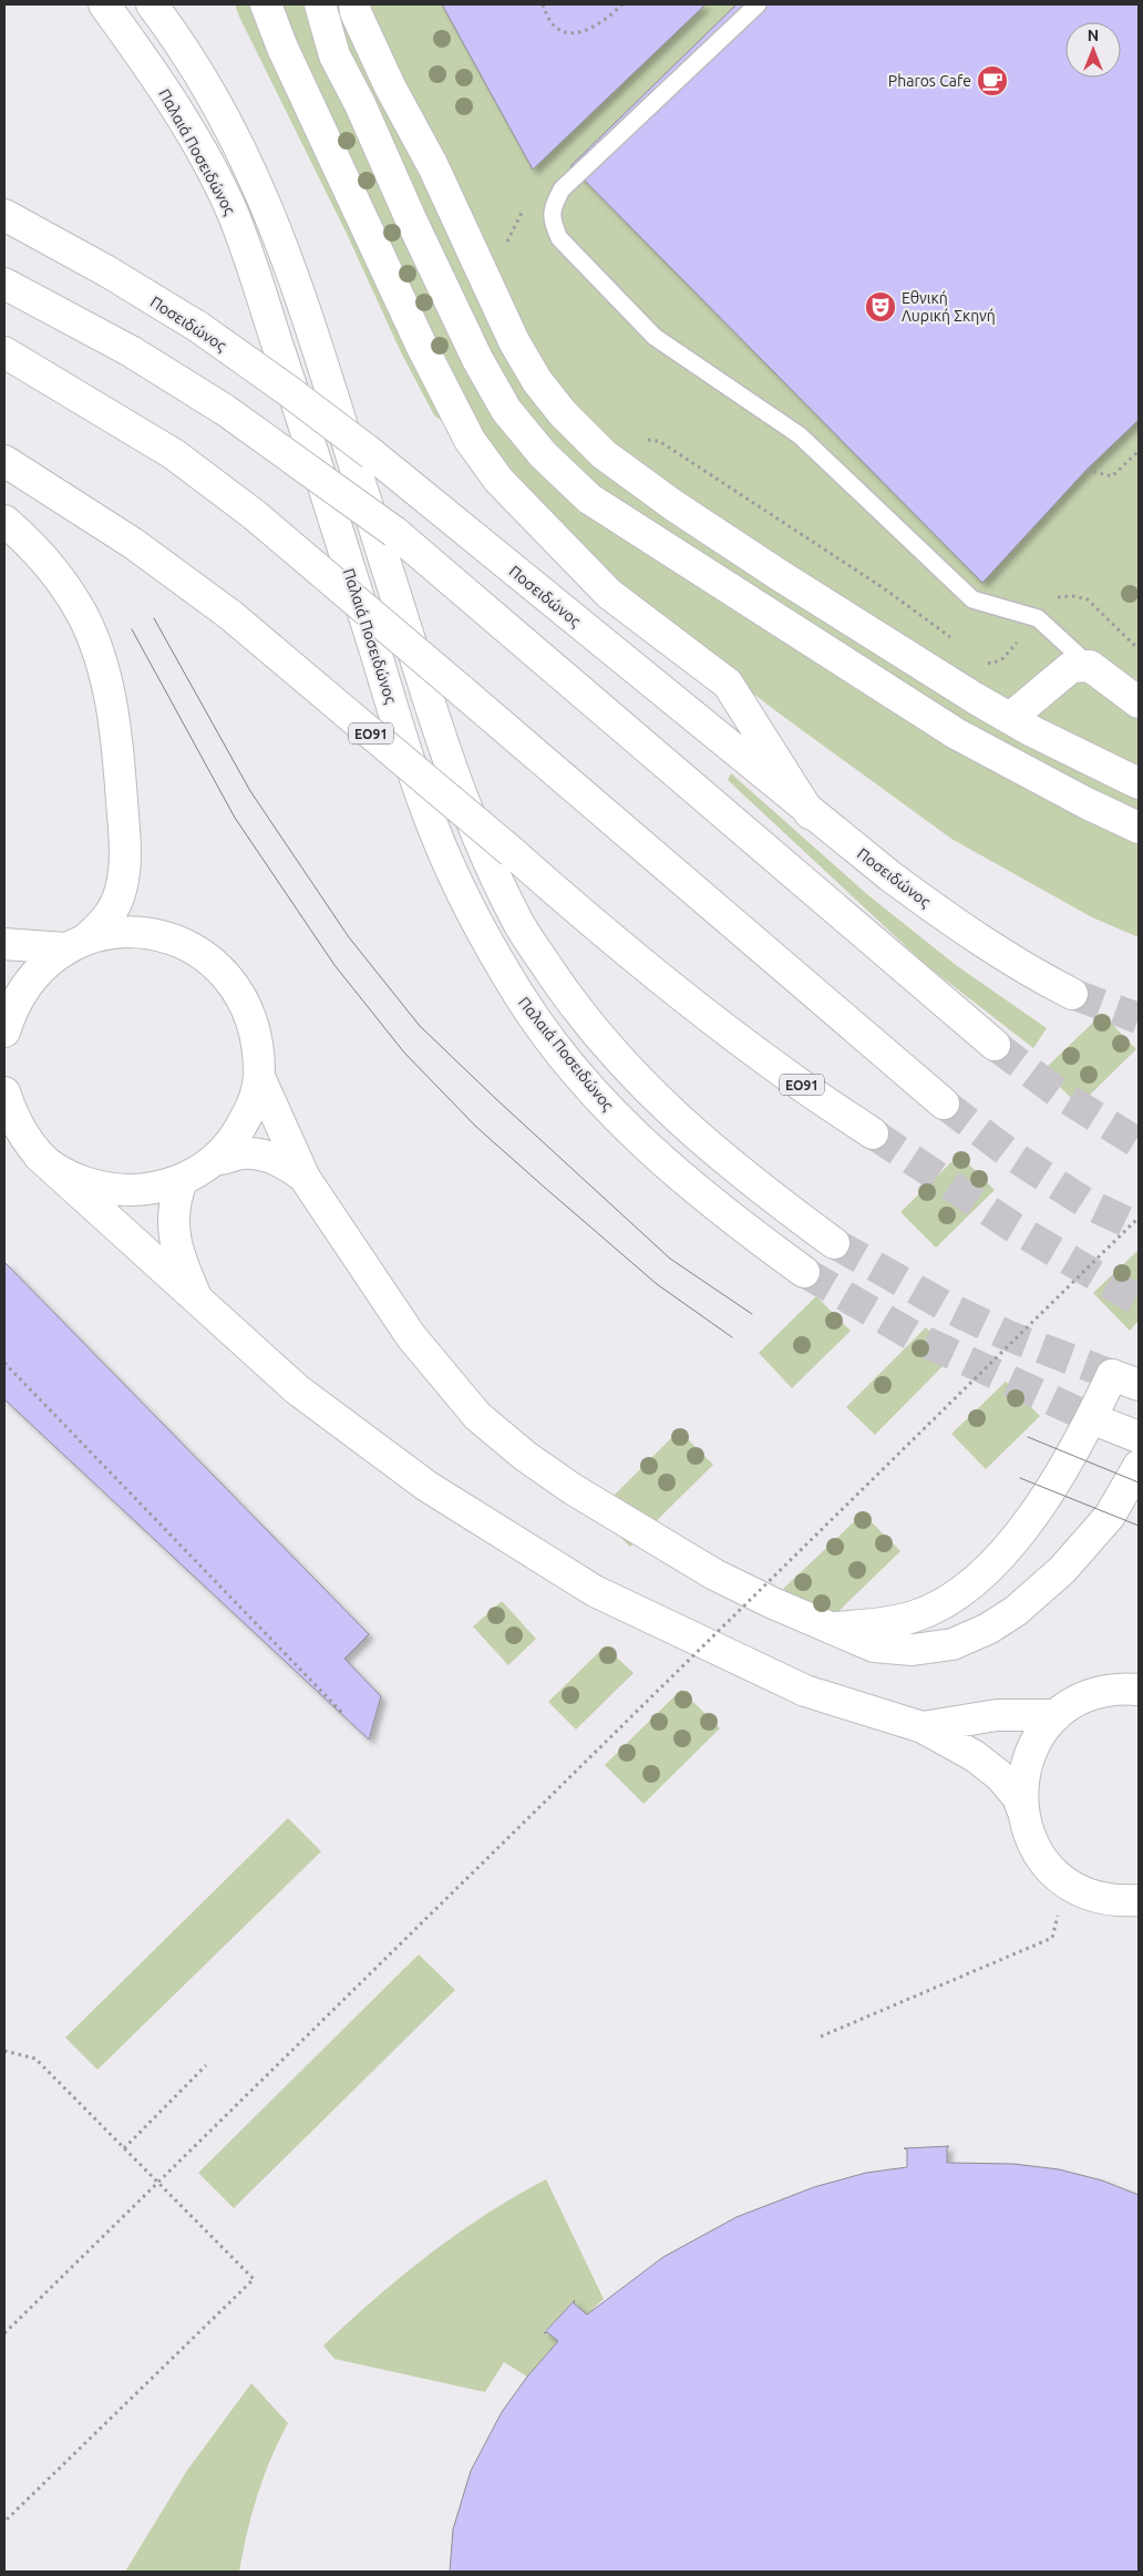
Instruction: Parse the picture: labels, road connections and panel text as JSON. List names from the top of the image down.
{
  "streets": {
    "main road": ["Παλαιά Ποσειδώνος", "Ποσειδώνος", "ΕΟ91"]
  },
  "places": {
    "cafe": ["Pharos Cafe"],
    "theatre": ["Εθνική Λυρική Σκηνή"]
  },
  "north": "top"
}
